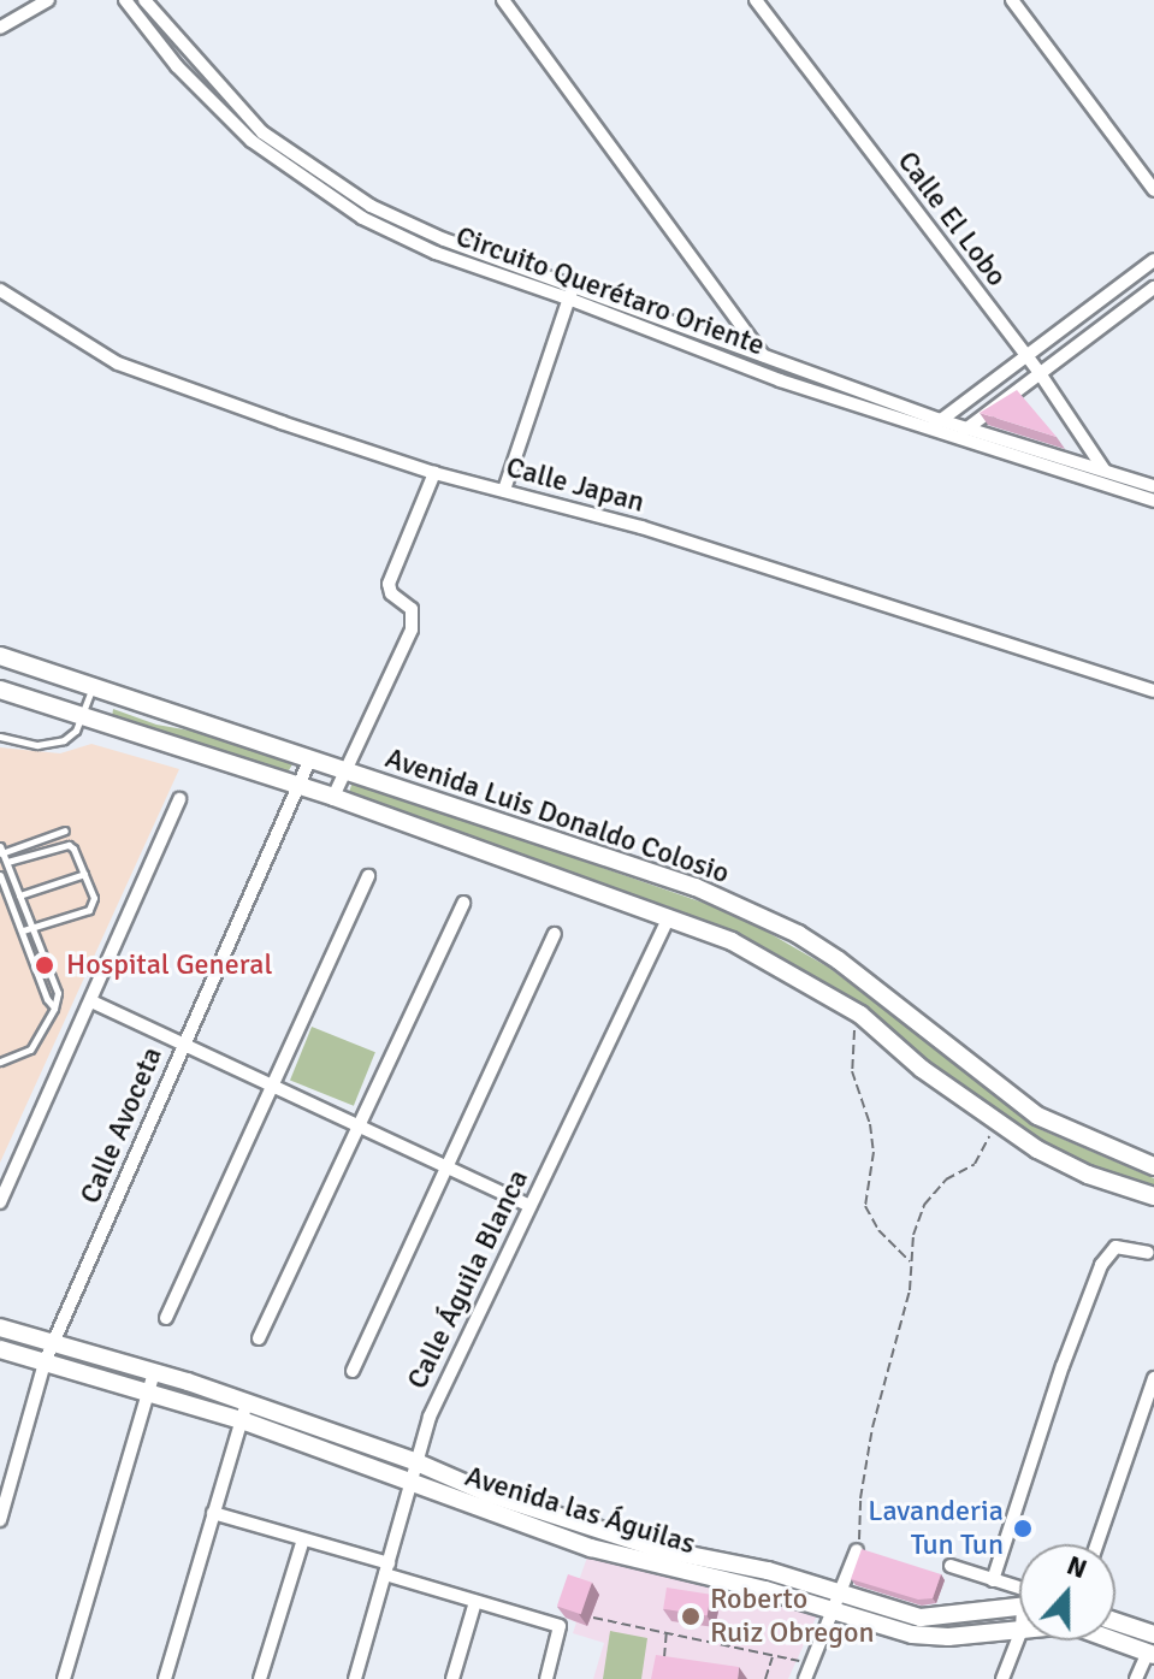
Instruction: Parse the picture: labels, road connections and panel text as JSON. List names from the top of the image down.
{
  "streets": {
    "street": [
      "Calle El Lobo",
      "Circuito Querétaro Oriente",
      "Calle Japan",
      "Avenida Luis Donaldo Colosio",
      "Calle Avoceta",
      "Calle Águila Blanca",
      "Avenida las Águilas"
    ]
  },
  "crossings": [
    ["Calle El Lobo", "Circuito Querétaro Oriente"],
    ["Avenida Luis Donaldo Colosio", "Calle Avoceta"],
    ["Avenida Luis Donaldo Colosio", "Calle Águila Blanca"],
    ["Calle Avoceta", "Avenida las Águilas"],
    ["Calle Águila Blanca", "Avenida las Águilas"]
  ],
  "places": ["Hospital General", "Lavanderia Tun Tun", "Roberto Ruiz Obregon"],
  "north": "top"
}
